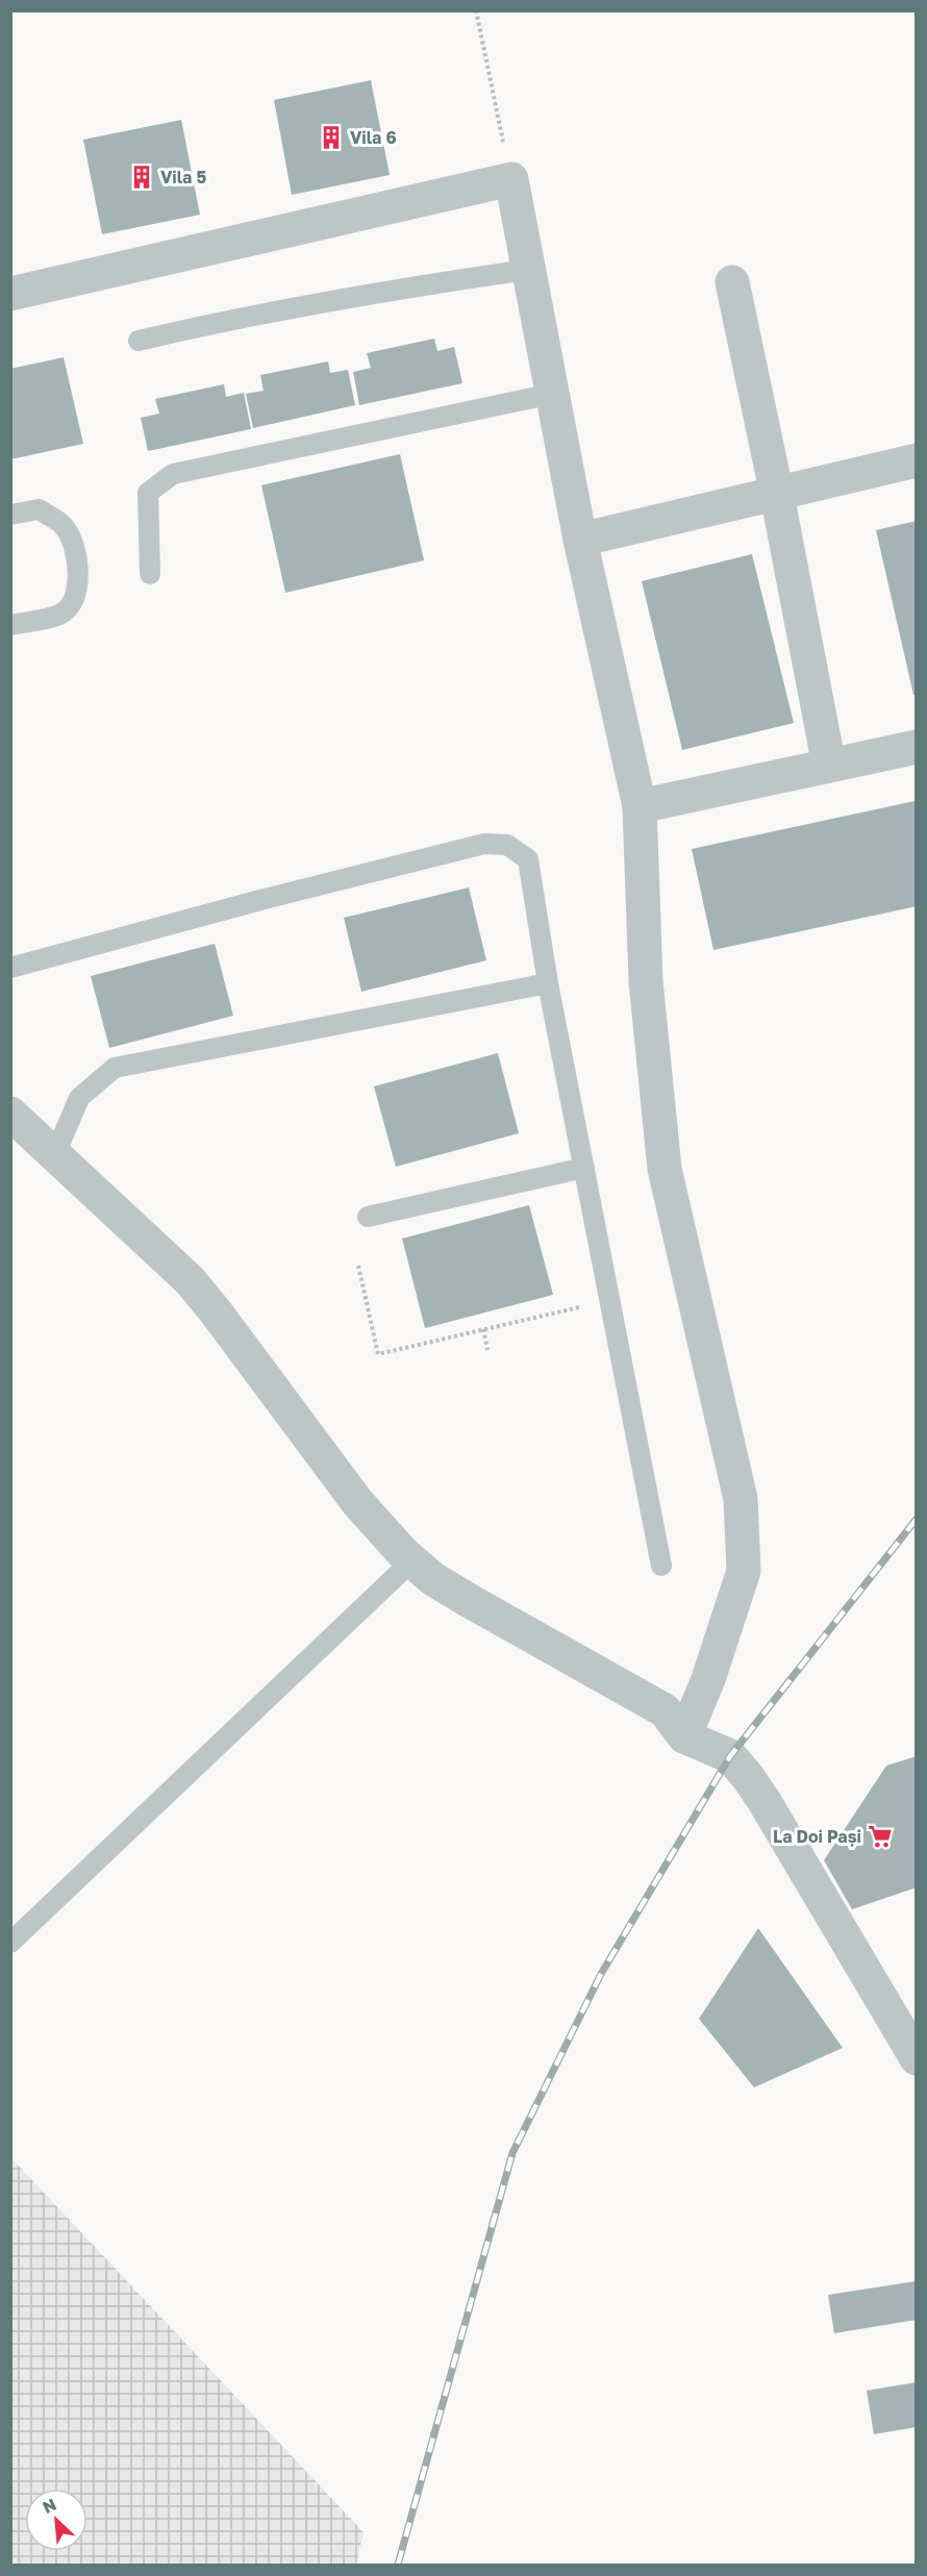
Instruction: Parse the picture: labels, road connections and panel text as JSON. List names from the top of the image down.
{
  "places": {
    "building": ["Vila 6", "Vila 5"],
    "supermarket": ["La Doi Pași"]
  },
  "north": "top left"
}
